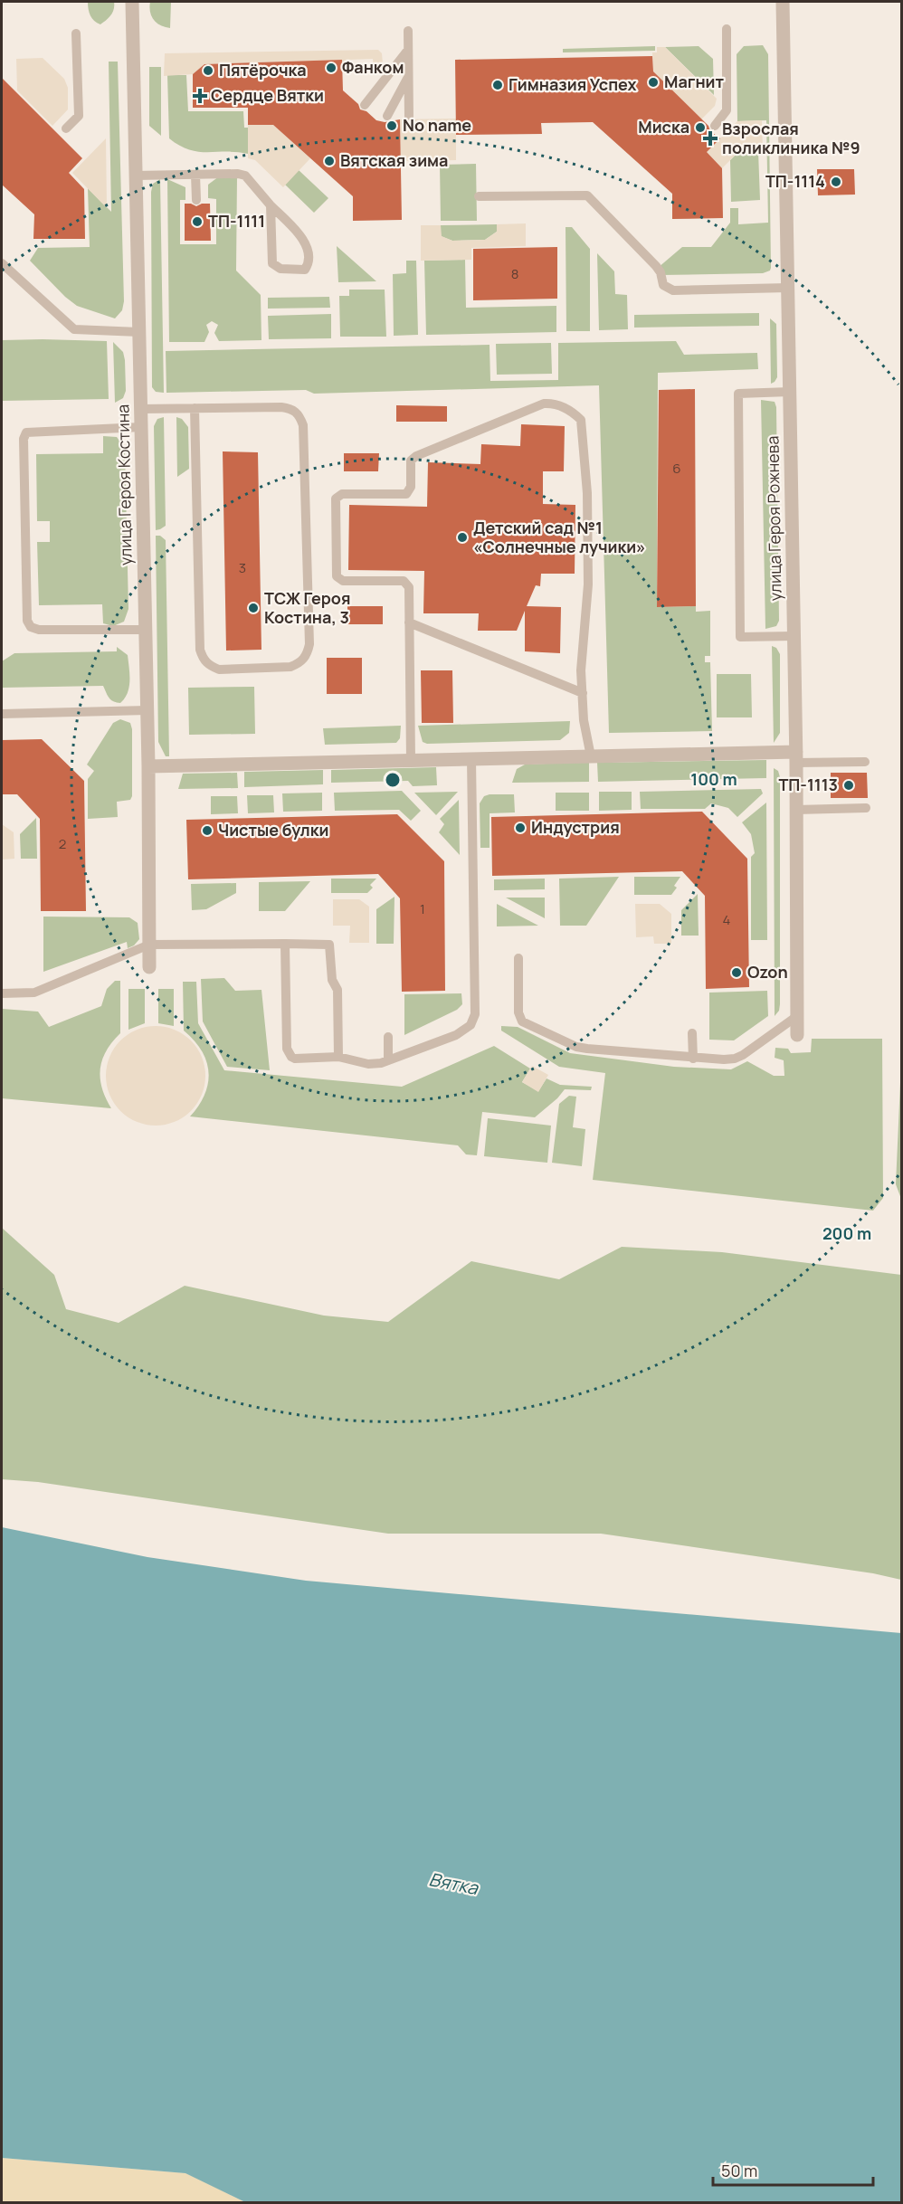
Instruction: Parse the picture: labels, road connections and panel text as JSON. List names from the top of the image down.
{
  "streets": {
    "street": ["улица Героя Костина", "улица Героя Рожнева"]
  },
  "water": ["Вятка"],
  "places": {
    "other": [
      "Фанком",
      "Пятёрочка",
      "Магнит",
      "Гимназия Успех",
      "No name",
      "Миска",
      "Вятская зима",
      "ТП-1114",
      "ТП-1111",
      "Детский сад №1 «Солнечные лучики»",
      "ТСЖ Героя Костина, 3",
      "ТП-1113",
      "Индустрия",
      "Чистые булки",
      "Ozon"
    ],
    "health": ["Сердце Вятки", "Взрослая поликлиника №9"]
  },
  "house_numbers": [
    "8",
    "6",
    "3",
    "2",
    "1",
    "4"
  ],
  "scale_bar": "50 m",
  "rings": ["100 m", "200 m"]
}
